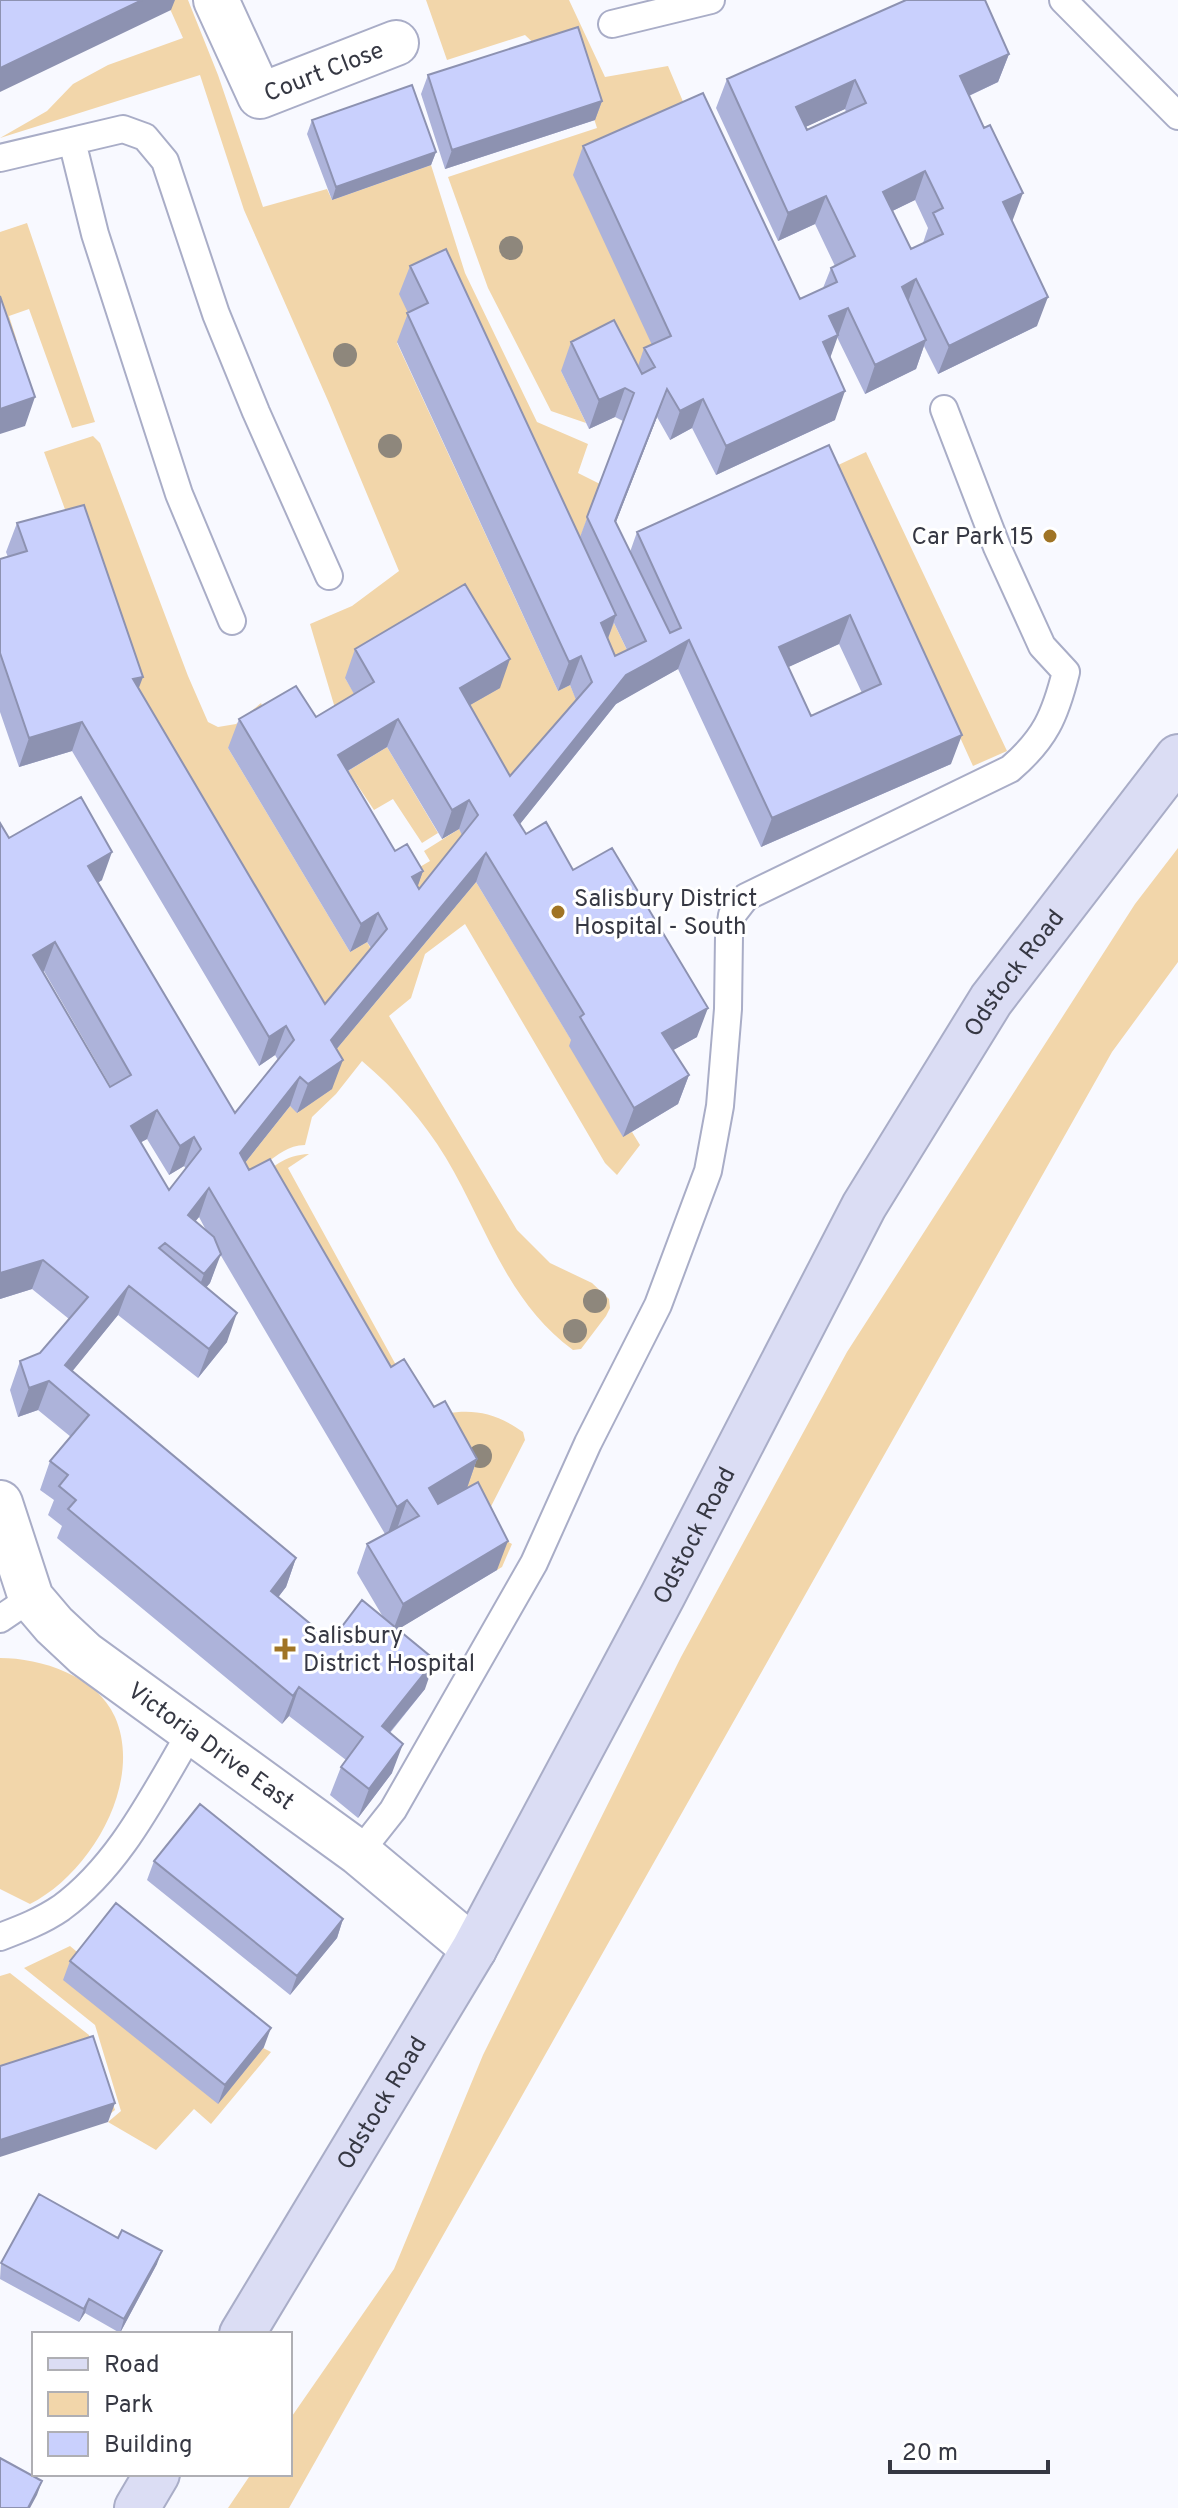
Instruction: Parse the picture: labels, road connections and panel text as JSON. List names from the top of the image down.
{
  "streets": {
    "street": ["Court Close", "Odstock Road", "Victoria Drive East"]
  },
  "crossings": [
    ["Odstock Road", "Victoria Drive East"]
  ],
  "places": {
    "other": ["Car Park 15", "Salisbury District Hospital - South"],
    "health": ["Salisbury District Hospital"]
  },
  "legend": ["Road", "Park", "Building"],
  "scale_bar": "20 m"
}
